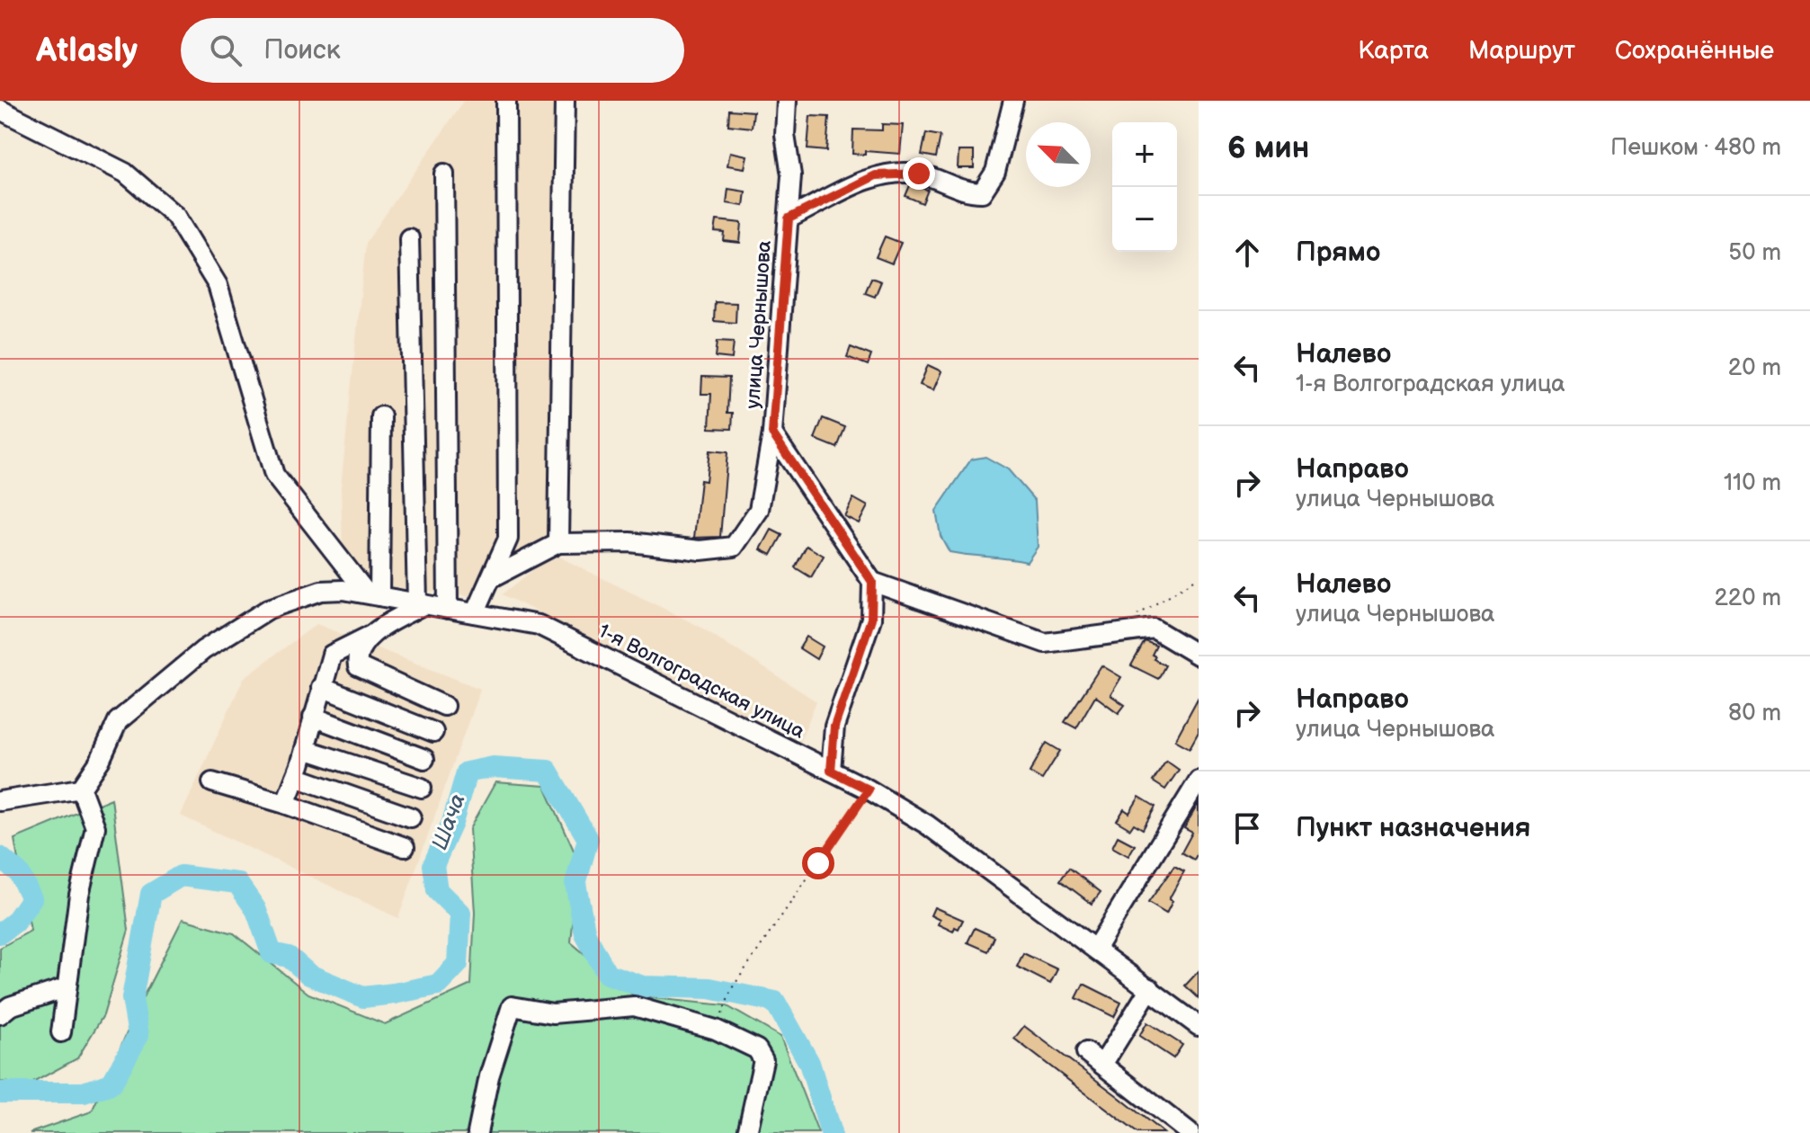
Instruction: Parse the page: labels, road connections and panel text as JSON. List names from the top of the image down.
{
  "streets": {
    "street": ["улица Чернышова", "1-я Волгоградская улица"]
  },
  "water": ["Шача"],
  "north": "top left",
  "page": {
    "header": "Atlasly",
    "search": "Поиск",
    "nav": ["Карта", "Маршрут", "Сохранённые"],
    "heading": ["6 мин", "Пешком · 480 m"],
    "map_buttons": ["+", "−"],
    "list": [
      ["Прямо", "50 m"],
      ["Налево", "1-я Волгоградская улица", "20 m"],
      ["Направо", "улица Чернышова", "110 m"],
      ["Налево", "улица Чернышова", "220 m"],
      ["Направо", "улица Чернышова", "80 m"],
      "Пункт назначения"
    ]
  }
}
